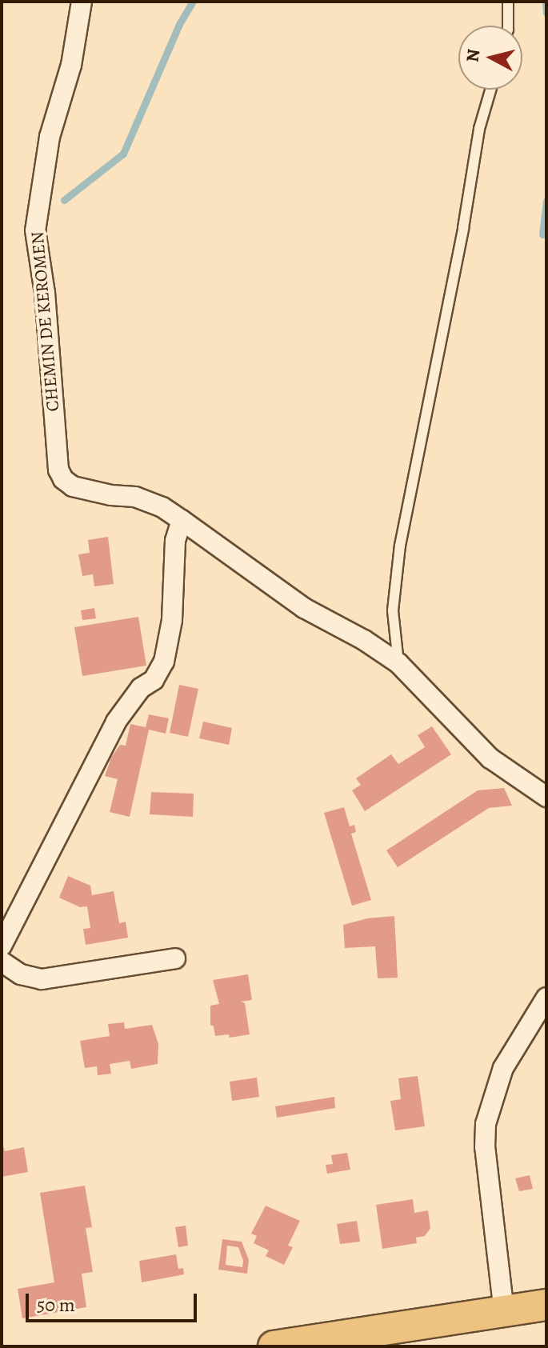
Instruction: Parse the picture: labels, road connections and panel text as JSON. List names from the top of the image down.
{
  "streets": {
    "street": ["CHEMIN DE KEROMEN"]
  },
  "scale_bar": "50 m",
  "north": "left"
}
